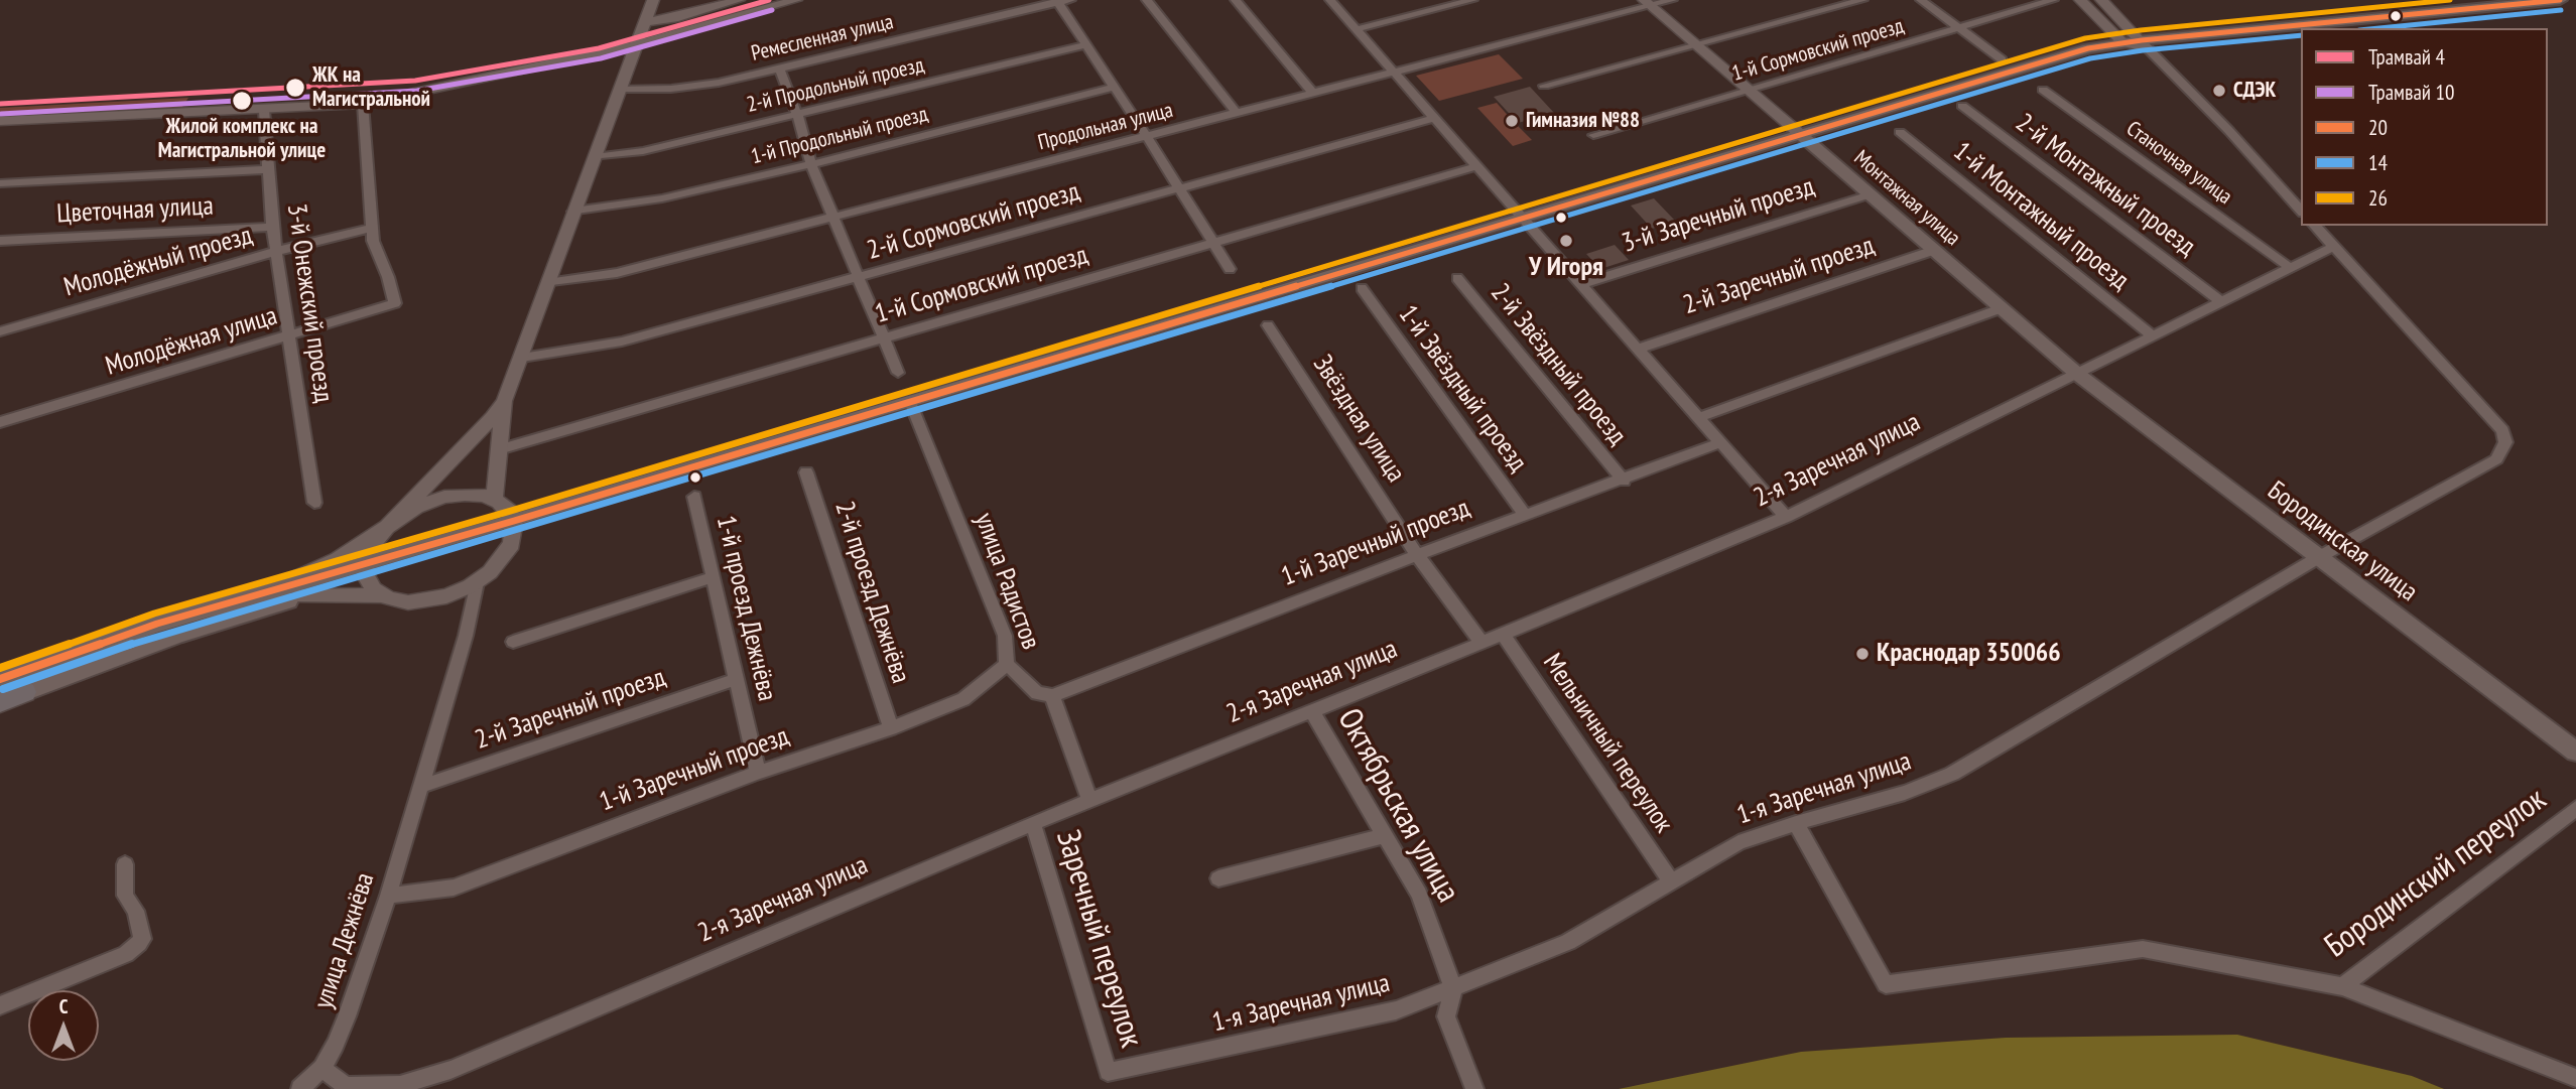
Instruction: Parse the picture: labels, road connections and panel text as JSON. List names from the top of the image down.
{
  "streets": {
    "main road": ["Монтажная улица", "Бородинская улица"],
    "street": [
      "Ремесленная улица",
      "1-й Сормовский проезд",
      "2-й Продольный проезд",
      "Продольная улица",
      "1-й Продольный проезд",
      "Станочная улица",
      "2-й Монтажный проезд",
      "Цветочная улица",
      "3-й Заречный проезд",
      "1-й Монтажный проезд",
      "2-й Сормовский проезд",
      "Молодёжный проезд",
      "2-й Заречный проезд",
      "3-й Онежский проезд",
      "Молодёжная улица",
      "2-й Звёздный проезд",
      "1-й Звёздный проезд",
      "Звёздная улица",
      "2-я Заречная улица",
      "1-й Заречный проезд",
      "улица Радистов",
      "2-й проезд Дежнёва",
      "1-й проезд Дежнёва",
      "Мельничный переулок",
      "1-я Заречная улица",
      "Октябрьская улица",
      "Бородинский переулок",
      "Заречный переулок",
      "улица Дежнёва"
    ]
  },
  "crossings": [
    ["1-й Сормовский проезд", "Монтажная улица"],
    ["Продольная улица", "Монтажная улица"],
    ["Станочная улица", "2-я Заречная улица"],
    ["2-й Монтажный проезд", "2-я Заречная улица"],
    ["Монтажная улица", "3-й Заречный проезд"],
    ["Монтажная улица", "2-й Заречный проезд"],
    ["Монтажная улица", "2-я Заречная улица"],
    ["Монтажная улица", "Бородинская улица"],
    ["Цветочная улица", "3-й Онежский проезд"],
    ["1-й Монтажный проезд", "2-я Заречная улица"],
    ["Молодёжный проезд", "3-й Онежский проезд"],
    ["Молодёжный проезд", "Молодёжная улица"],
    ["2-й Заречный проезд", "1-й проезд Дежнёва"],
    ["2-й Заречный проезд", "улица Дежнёва"],
    ["3-й Онежский проезд", "Молодёжная улица"],
    ["2-й Звёздный проезд", "1-й Заречный проезд"],
    ["1-й Звёздный проезд", "1-й Заречный проезд"],
    ["Звёздная улица", "2-я Заречная улица"],
    ["Звёздная улица", "1-й Заречный проезд"],
    ["2-я Заречная улица", "Бородинская улица"],
    ["2-я Заречная улица", "Мельничный переулок"],
    ["2-я Заречная улица", "1-я Заречная улица"],
    ["2-я Заречная улица", "Октябрьская улица"],
    ["2-я Заречная улица", "Заречный переулок"],
    ["2-я Заречная улица", "улица Дежнёва"],
    ["Бородинская улица", "1-я Заречная улица"],
    ["1-й Заречный проезд", "улица Радистов"],
    ["1-й Заречный проезд", "2-й проезд Дежнёва"],
    ["1-й Заречный проезд", "1-й проезд Дежнёва"],
    ["1-й Заречный проезд", "улица Дежнёва"],
    ["Мельничный переулок", "1-я Заречная улица"],
    ["1-я Заречная улица", "Октябрьская улица"],
    ["1-я Заречная улица", "Бородинский переулок"],
    ["1-я Заречная улица", "Заречный переулок"]
  ],
  "places": [
    "ЖК на Магистральной",
    "СДЭК",
    "Жилой комплекс на Магистральной улице",
    "Гимназия №88",
    "У Игоря",
    "Краснодар 350066"
  ],
  "lines": [
    "tram line 4",
    "transit line 20",
    "transit line 26",
    "tram line 10",
    "transit line 14"
  ],
  "legend": [
    "Трамвай 4",
    "Трамвай 10",
    "20",
    "14",
    "26"
  ],
  "north": "top"
}
